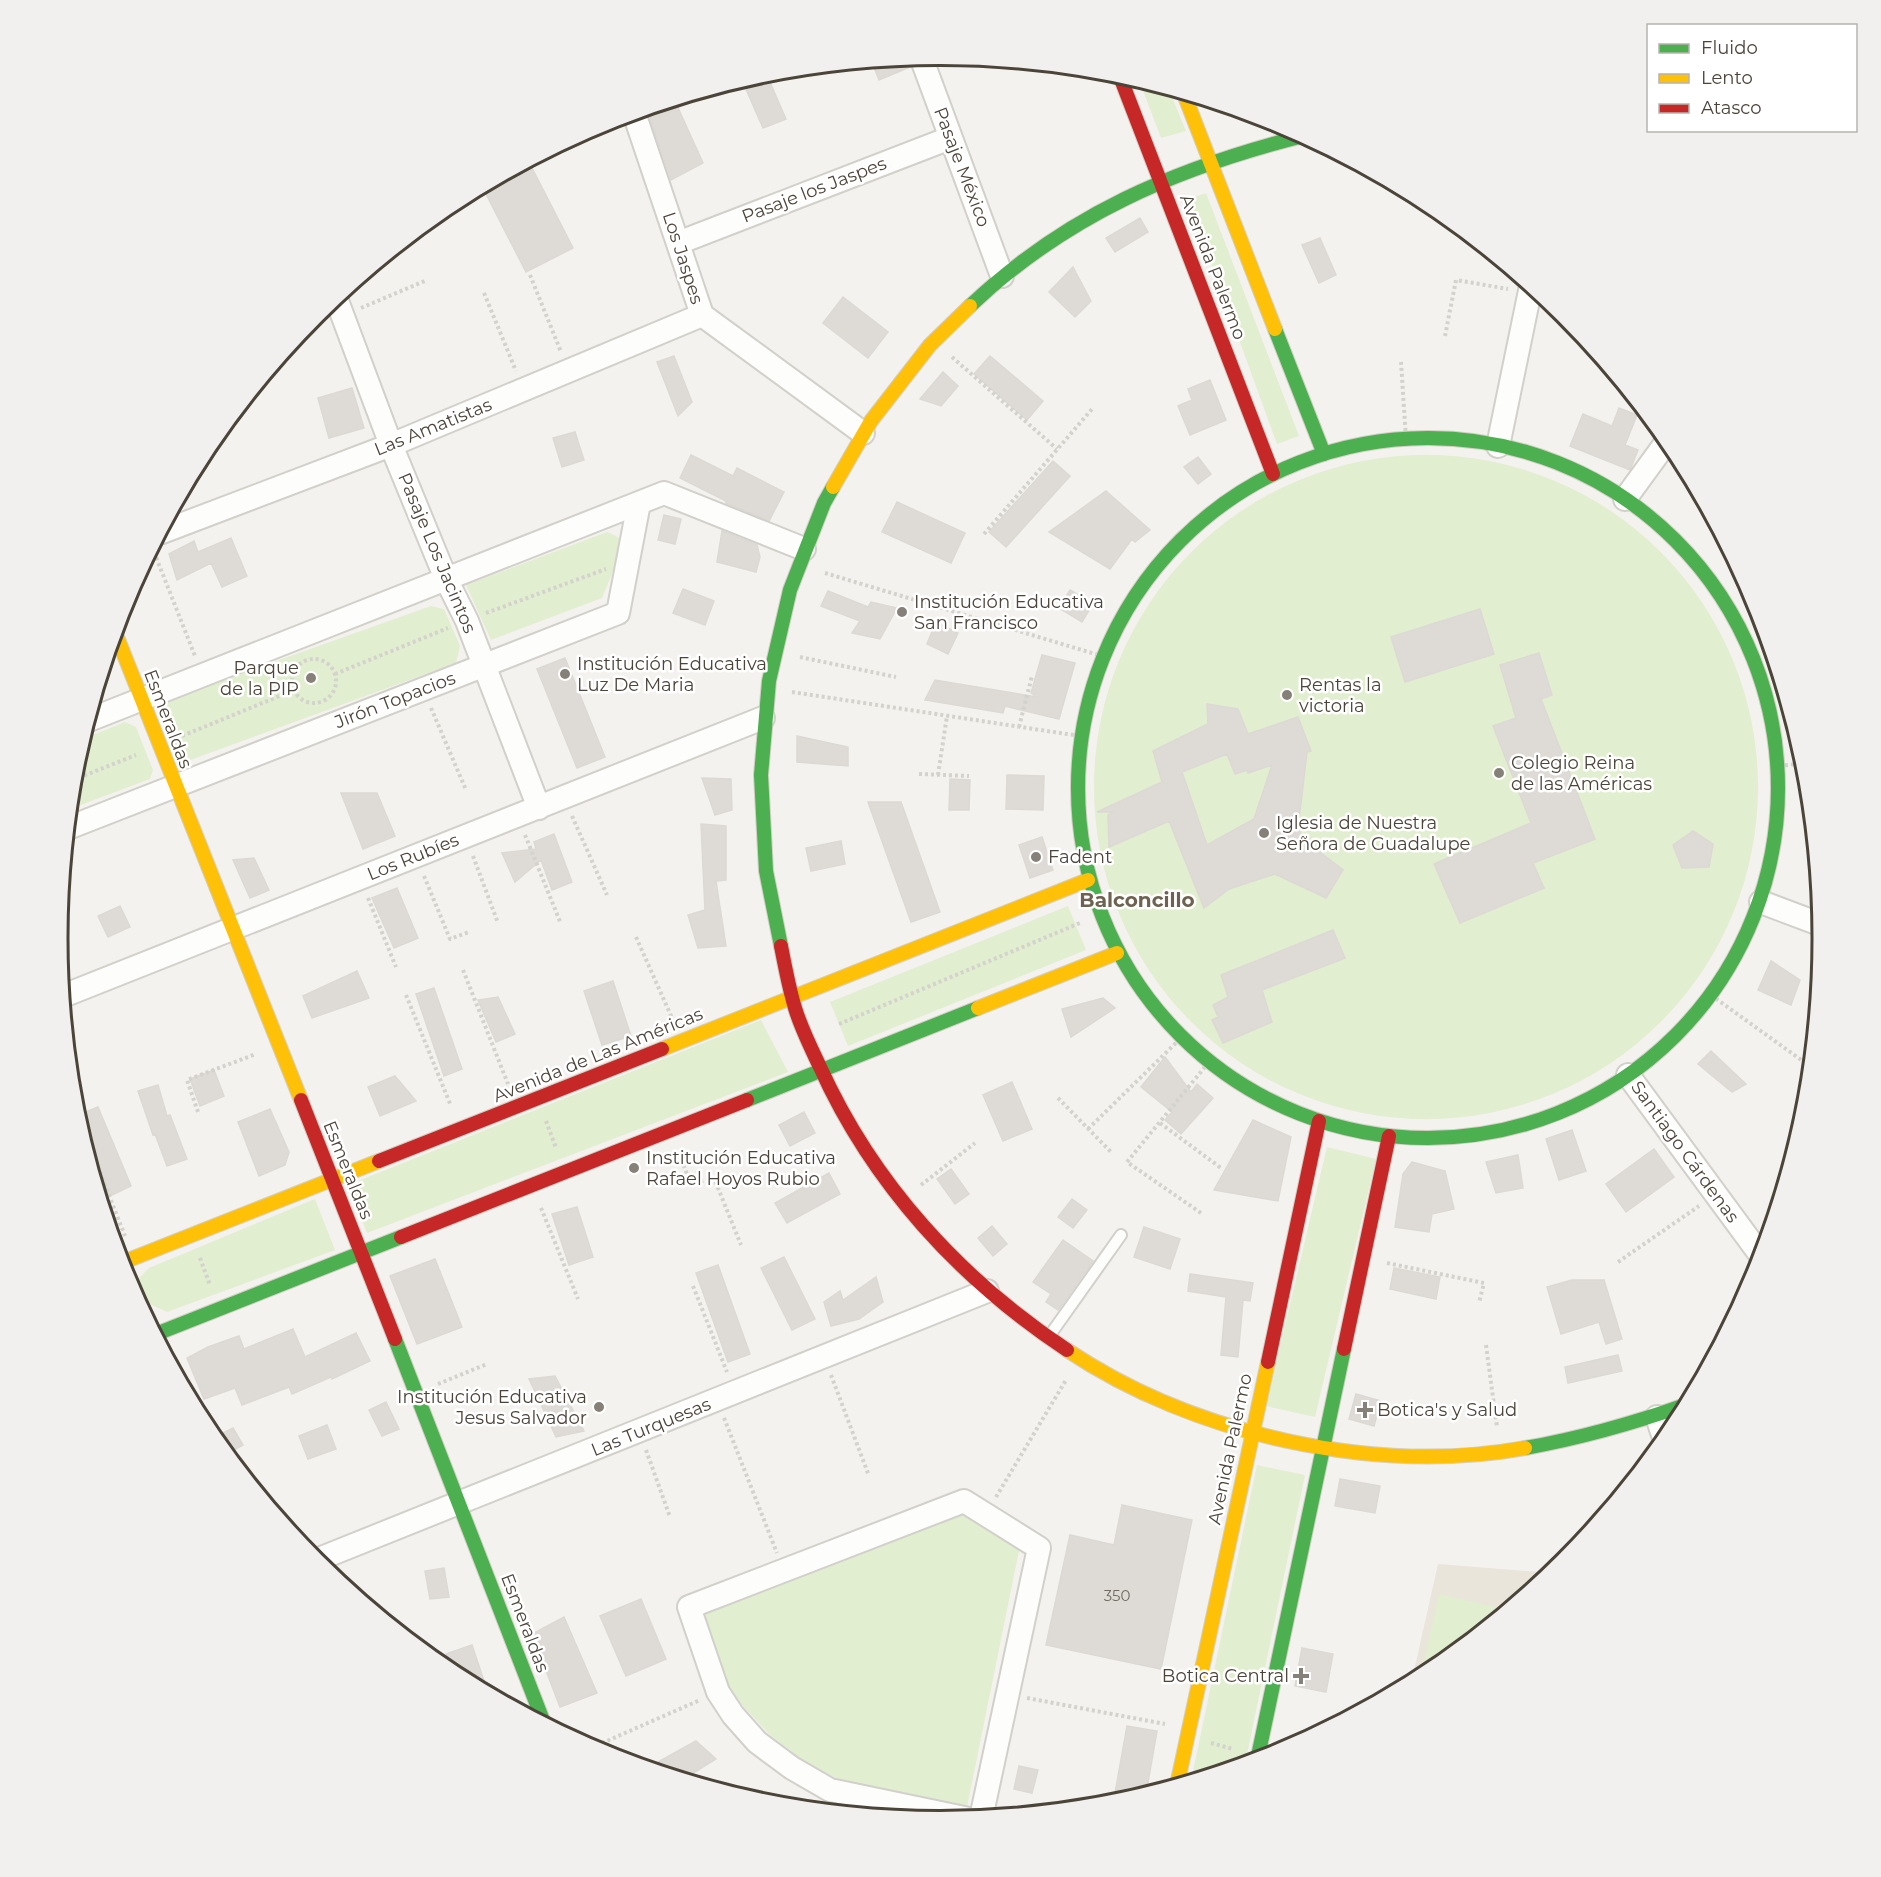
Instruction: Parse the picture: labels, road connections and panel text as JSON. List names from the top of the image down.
{
  "streets": {
    "street": [
      "Pasaje México",
      "Pasaje los Jaspes",
      "Los Jaspes",
      "Avenida Palermo",
      "Las Amatistas",
      "Pasaje Los Jacintos",
      "Jirón Topacios",
      "Esmeraldas",
      "Los Rubíes",
      "Avenida de Las Américas",
      "Santiago Cárdenas",
      "Las Turquesas"
    ]
  },
  "crossings": [
    ["Pasaje México", "Pasaje los Jaspes"],
    ["Pasaje los Jaspes", "Los Jaspes"],
    ["Los Jaspes", "Las Amatistas"],
    ["Las Amatistas", "Pasaje Los Jacintos"],
    ["Pasaje Los Jacintos", "Jirón Topacios"],
    ["Pasaje Los Jacintos", "Los Rubíes"],
    ["Jirón Topacios", "Esmeraldas"],
    ["Esmeraldas", "Los Rubíes"],
    ["Esmeraldas", "Avenida de Las Américas"],
    ["Esmeraldas", "Las Turquesas"]
  ],
  "districts": ["Balconcillo"],
  "places": {
    "other": [
      "Institución Educativa San Francisco",
      "Institución Educativa Luz De Maria",
      "Parque de la PIP",
      "Rentas la victoria",
      "Colegio Reina de las Américas",
      "Iglesia de Nuestra Señora de Guadalupe",
      "Fadent",
      "Institución Educativa Rafael Hoyos Rubio",
      "Institución Educativa Jesus Salvador"
    ],
    "health": ["Botica's y Salud", "Botica Central"]
  },
  "house_numbers": ["350"],
  "legend": ["Fluido", "Lento", "Atasco"]
}
